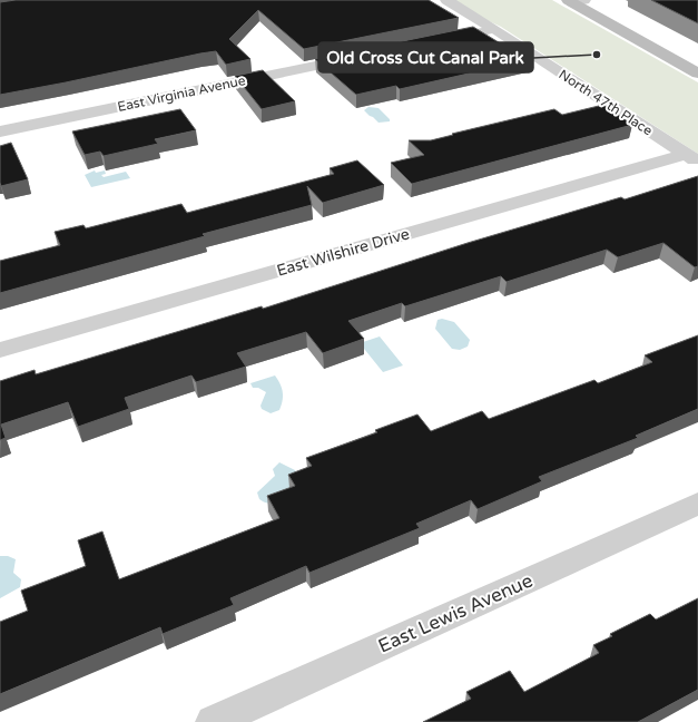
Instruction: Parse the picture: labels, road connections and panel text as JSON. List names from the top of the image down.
{
  "streets": {
    "street": [
      "East Virginia Avenue",
      "North 47th Place",
      "East Wilshire Drive",
      "East Lewis Avenue"
    ]
  },
  "crossings": [
    ["North 47th Place", "East Wilshire Drive"]
  ],
  "places": ["Old Cross Cut Canal Park"]
}
